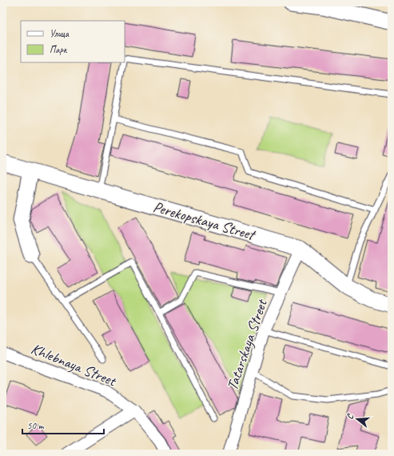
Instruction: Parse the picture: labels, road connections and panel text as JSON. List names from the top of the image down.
{
  "streets": {
    "main road": ["Perekopskaya Street"],
    "street": ["Tatarskaya Street", "Khlebnaya Street"]
  },
  "crossings": [
    ["Perekopskaya Street", "Tatarskaya Street"]
  ],
  "legend": ["Улица", "Парк"],
  "scale_bar": "50 m",
  "north": "left"
}
